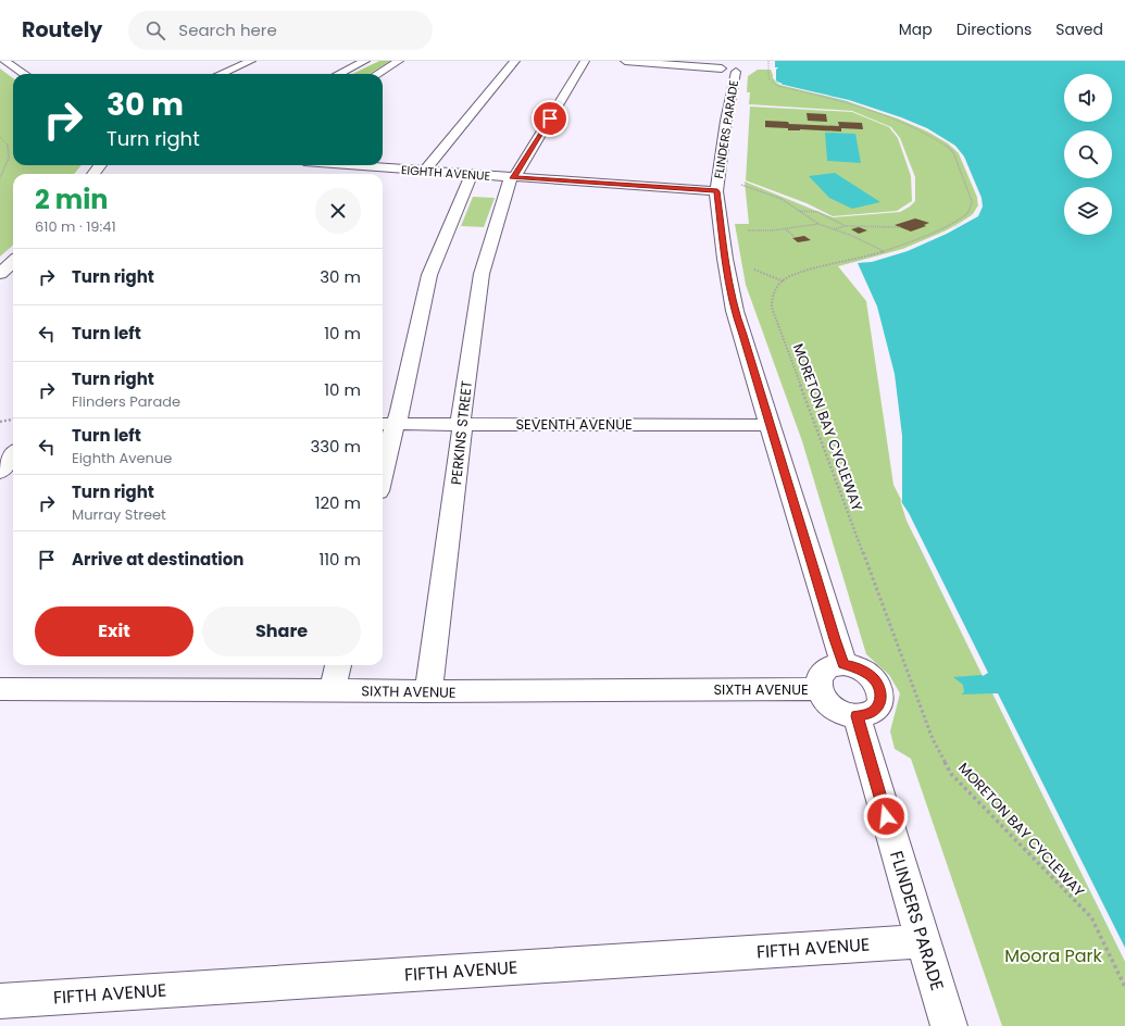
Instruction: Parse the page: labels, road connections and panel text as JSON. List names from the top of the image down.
{
  "streets": {
    "street": [
      "FLINDERS PARADE",
      "EIGHTH AVENUE",
      "SEVENTH AVENUE",
      "PERKINS STREET",
      "SIXTH AVENUE",
      "FIFTH AVENUE"
    ],
    "path": ["MORETON BAY CYCLEWAY"]
  },
  "crossings": [
    ["FLINDERS PARADE", "EIGHTH AVENUE"],
    ["FLINDERS PARADE", "SEVENTH AVENUE"],
    ["FLINDERS PARADE", "SIXTH AVENUE"],
    ["FLINDERS PARADE", "FIFTH AVENUE"],
    ["EIGHTH AVENUE", "PERKINS STREET"],
    ["SEVENTH AVENUE", "PERKINS STREET"],
    ["PERKINS STREET", "SIXTH AVENUE"]
  ],
  "parks": ["Moora Park"],
  "page": {
    "header": "Routely",
    "search": "Search here",
    "nav": ["Map", "Directions", "Saved"],
    "turn": ["30 m", "Turn right"],
    "heading": ["2 min", "610 m · 19:41"],
    "list": [
      {
        "name": "Turn right",
        "value": "30 m"
      },
      {
        "name": "Turn left",
        "value": "10 m"
      },
      {
        "name": "Turn right",
        "note": "Flinders Parade",
        "value": "10 m"
      },
      {
        "name": "Turn left",
        "note": "Eighth Avenue",
        "value": "330 m"
      },
      {
        "name": "Turn right",
        "note": "Murray Street",
        "value": "120 m"
      },
      {
        "name": "Arrive at destination",
        "value": "110 m"
      }
    ],
    "buttons": ["Exit", "Share"]
  }
}
